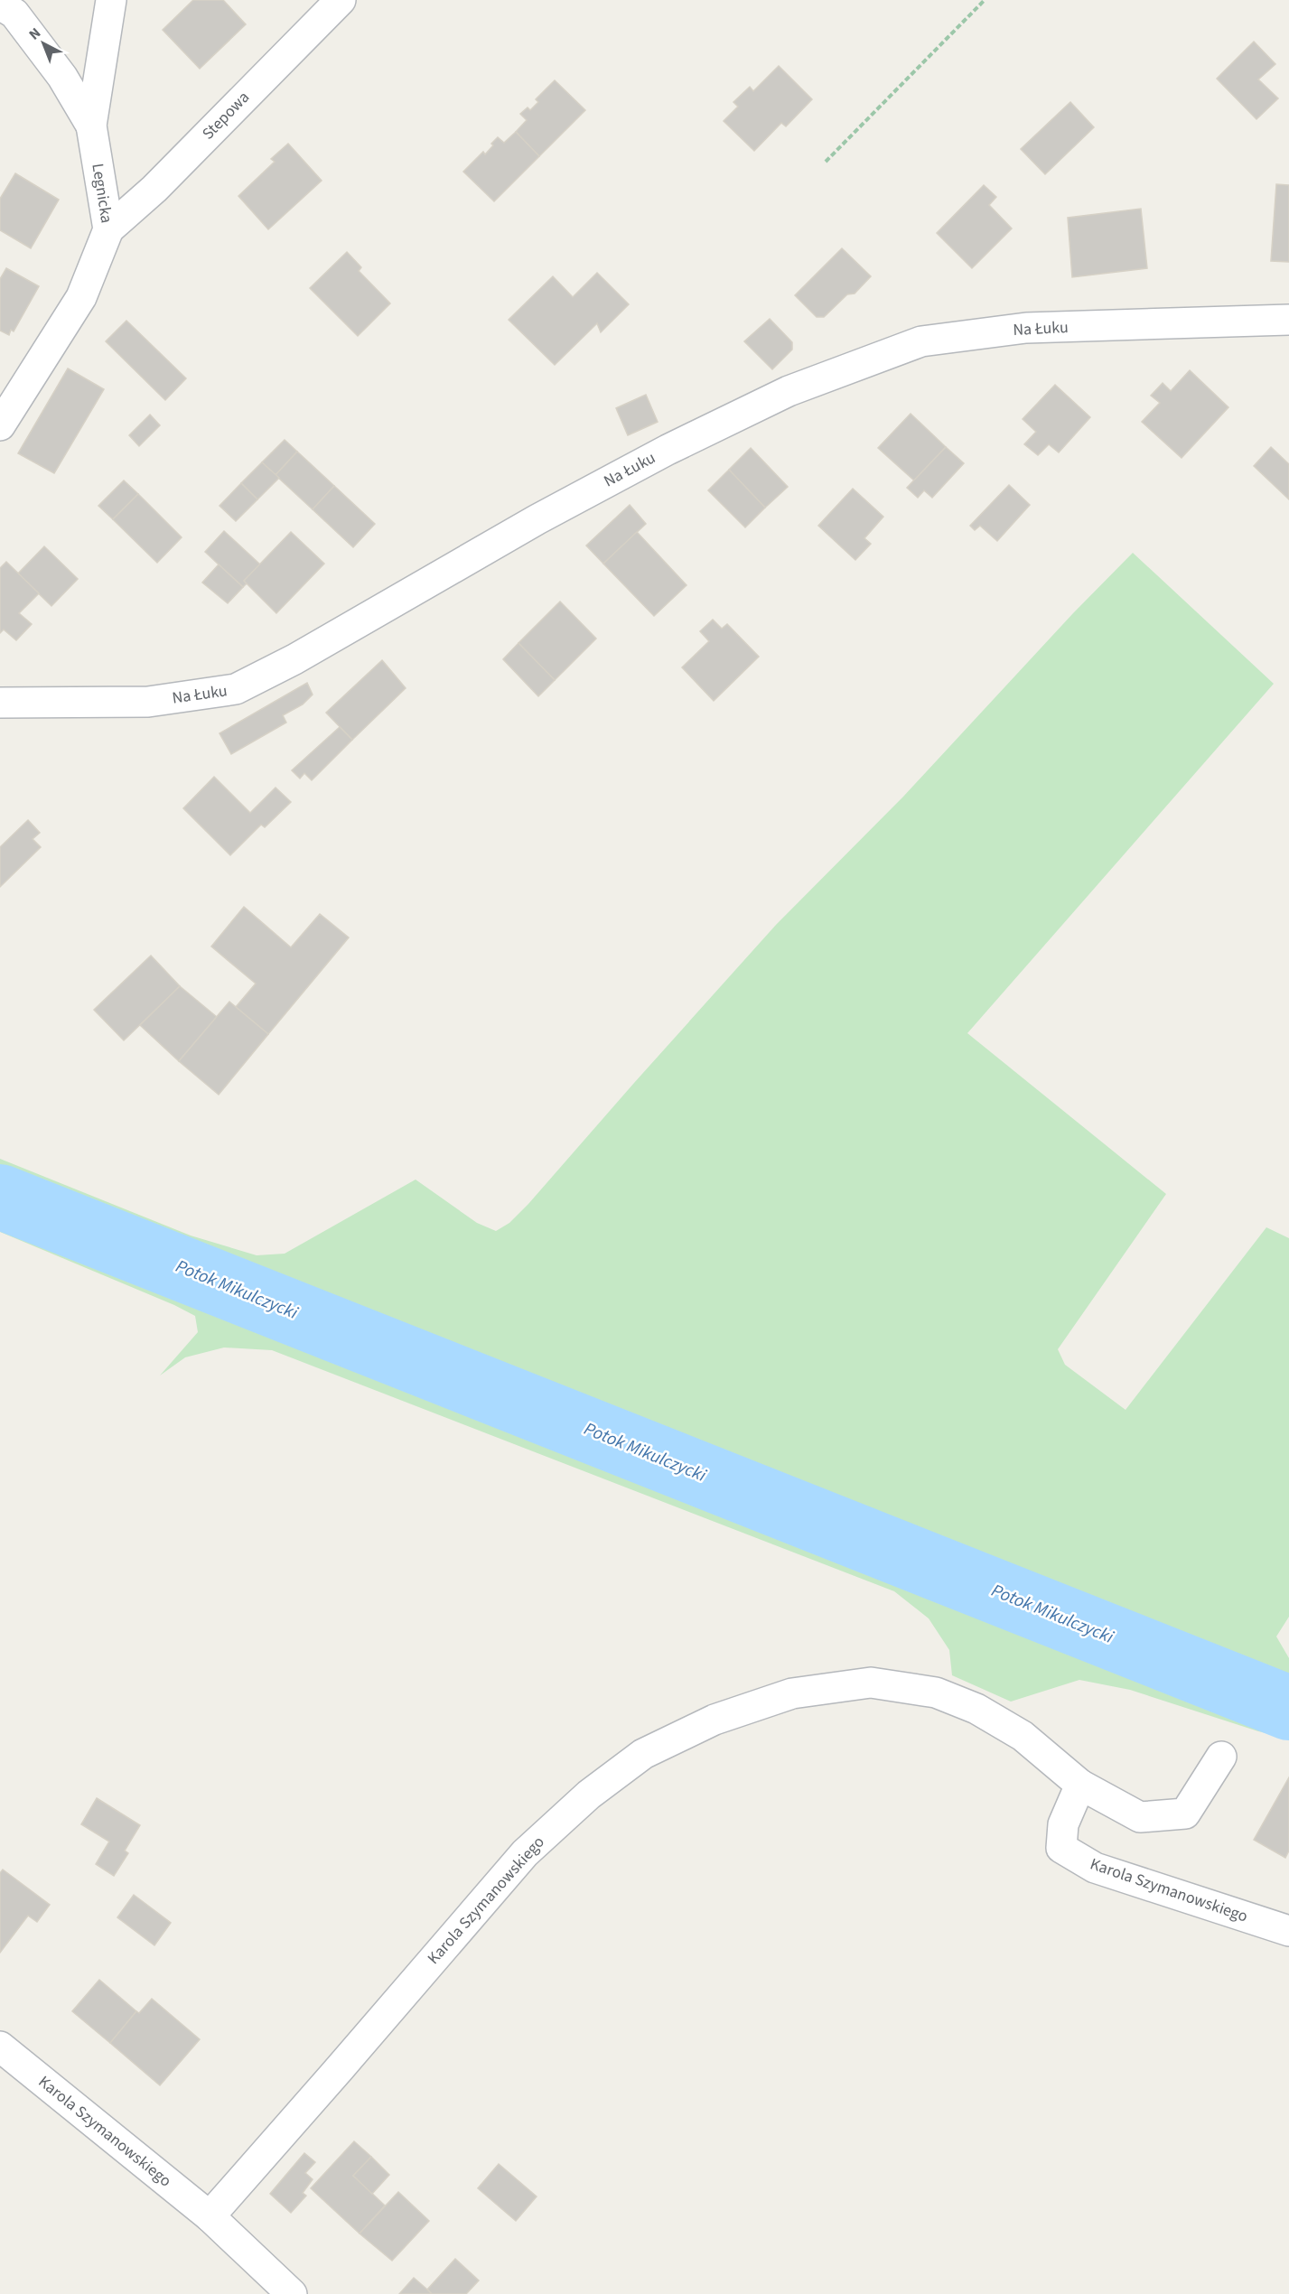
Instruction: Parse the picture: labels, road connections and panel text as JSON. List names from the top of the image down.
{
  "streets": {
    "street": [
      "Stepowa",
      "Legnicka",
      "Na Łuku",
      "Karola Szymanowskiego"
    ]
  },
  "crossings": [
    ["Stepowa", "Legnicka"]
  ],
  "water": ["Potok Mikulczycki"],
  "north": "top left"
}
